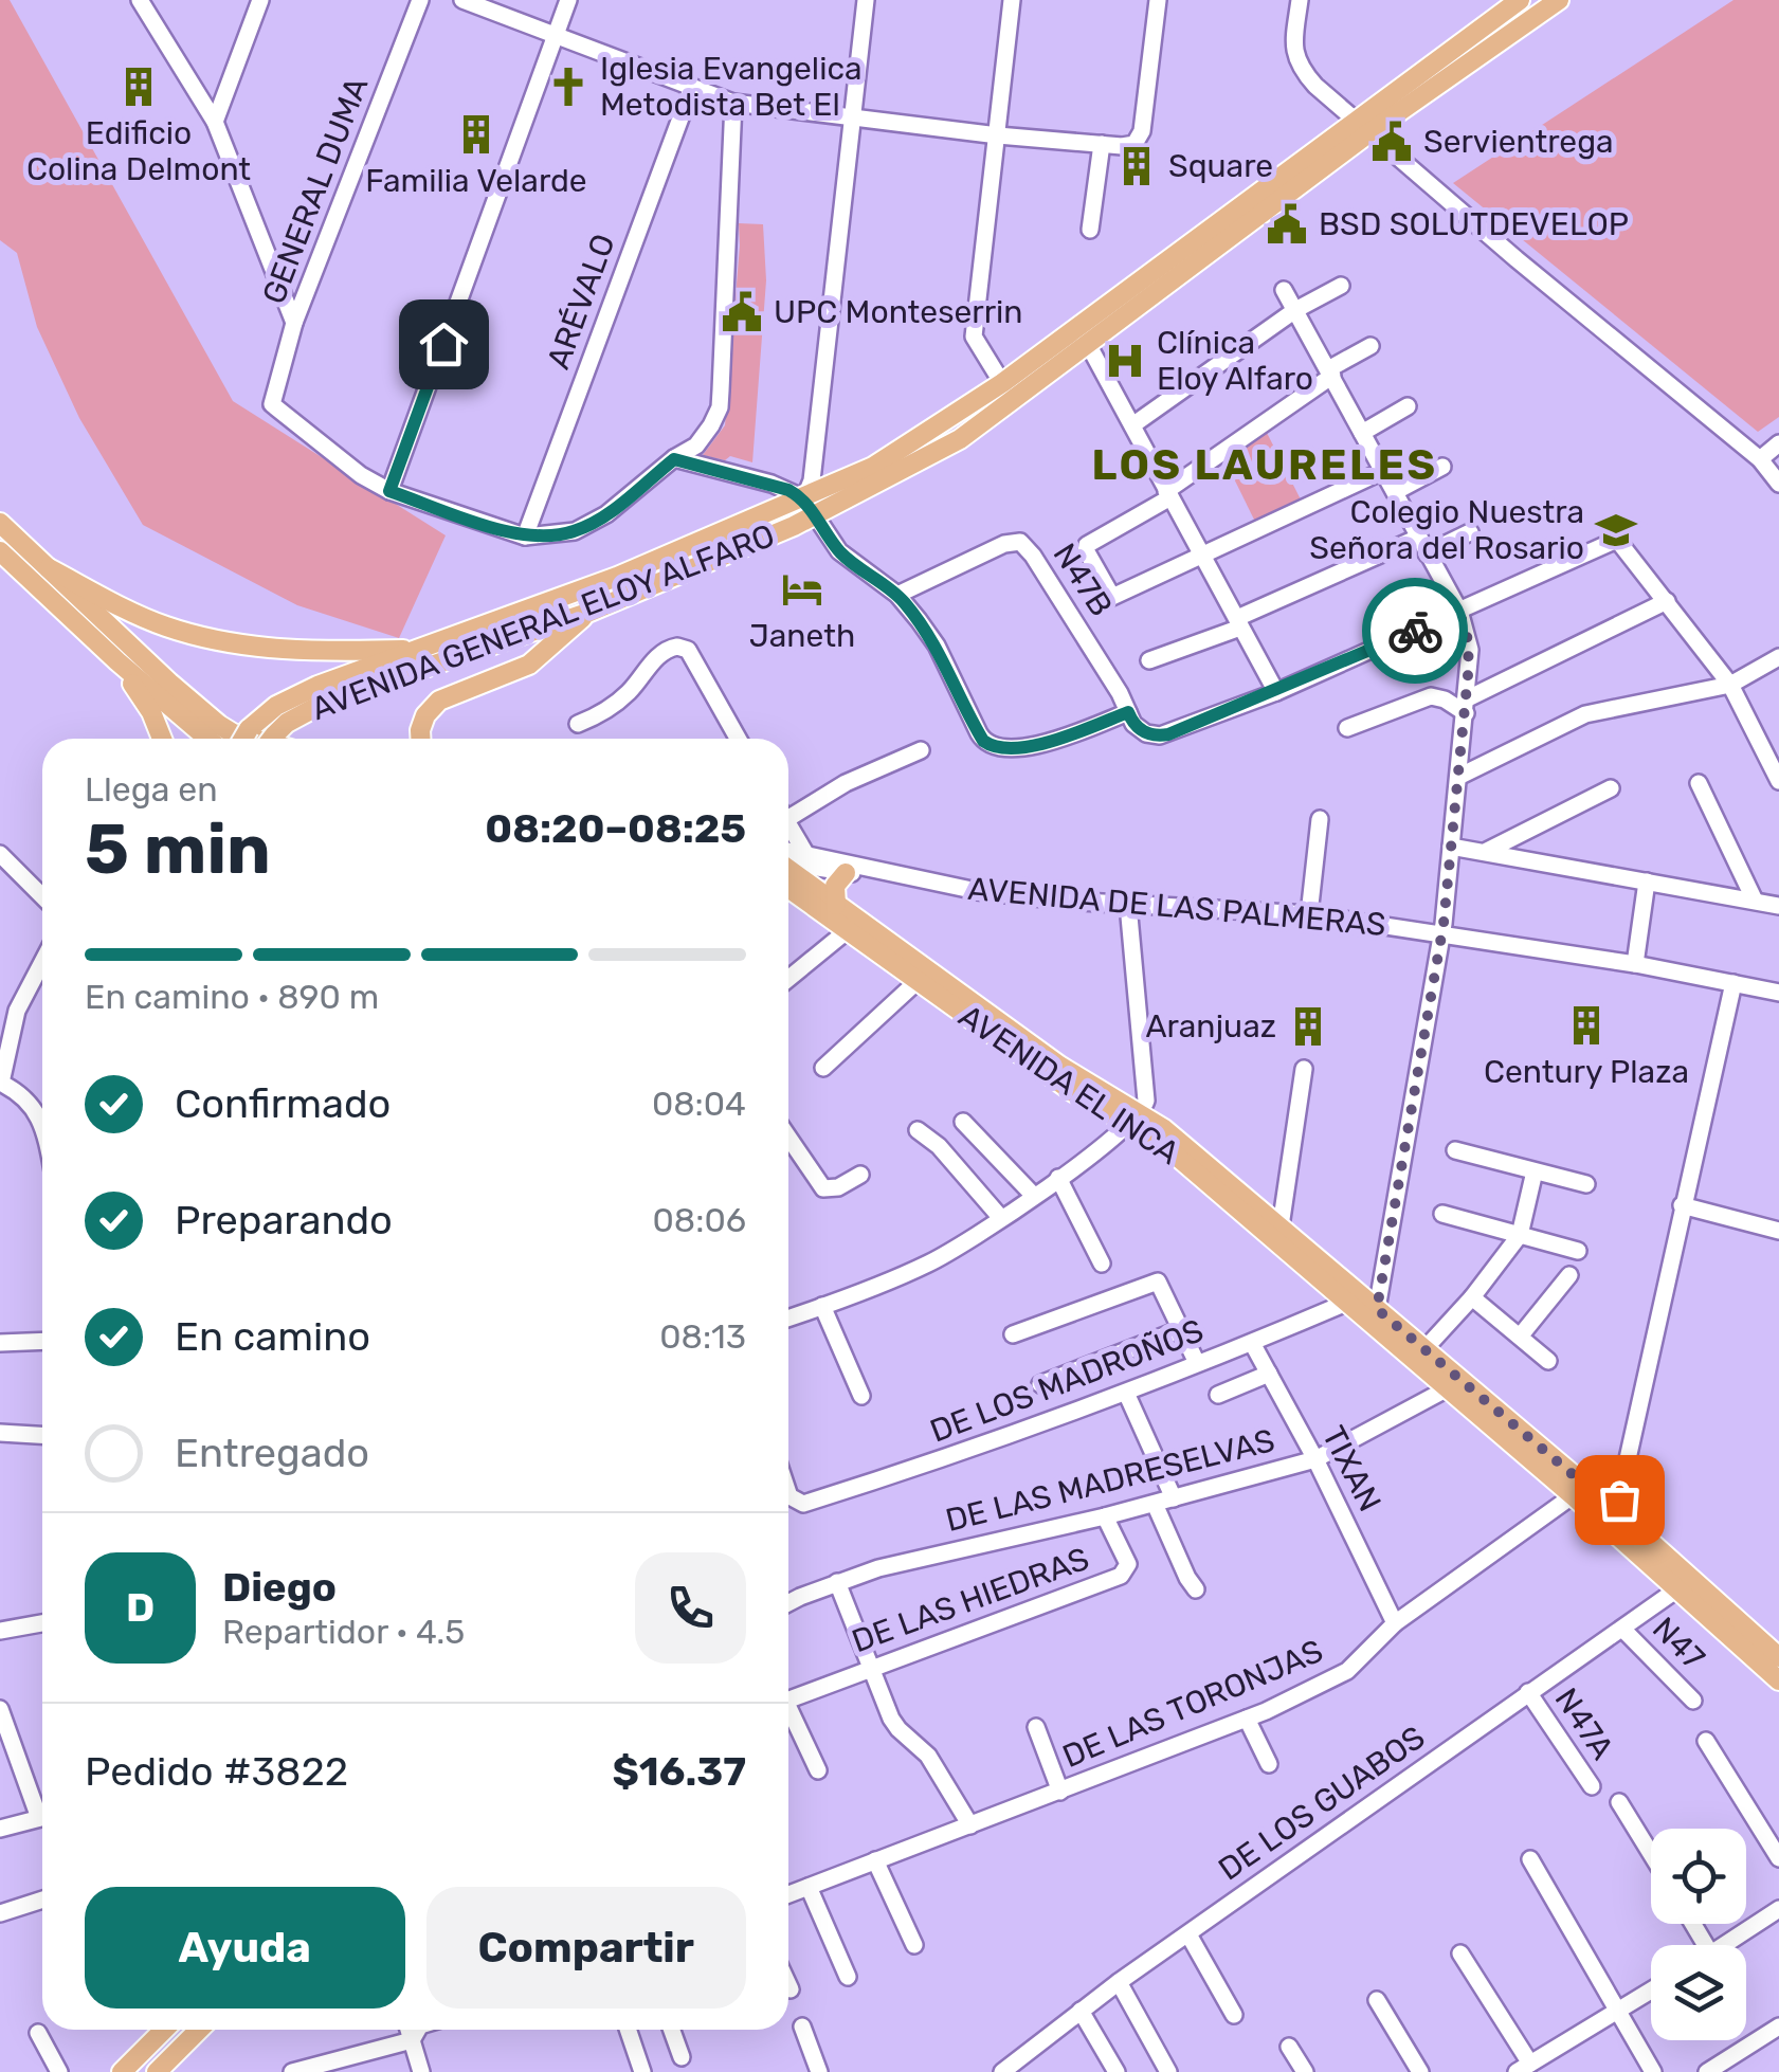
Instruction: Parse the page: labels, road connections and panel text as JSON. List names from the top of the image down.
{
  "streets": {
    "main road": ["AVENIDA GENERAL ELOY ALFARO", "AVENIDA EL INCA"],
    "street": [
      "GENERAL DUMA",
      "ARÉVALO",
      "N47B",
      "AVENIDA DE LAS PALMERAS",
      "DE LOS MADROÑOS",
      "TIXAN",
      "DE LAS MADRESELVAS",
      "DE LAS HIEDRAS",
      "N47",
      "DE LAS TORONJAS",
      "N47A",
      "DE LOS GUABOS"
    ]
  },
  "crossings": [
    ["AVENIDA EL INCA", "DE LOS MADROÑOS"],
    ["AVENIDA EL INCA", "DE LAS MADRESELVAS"],
    ["AVENIDA EL INCA", "DE LAS TORONJAS"],
    ["AVENIDA EL INCA", "DE LOS GUABOS"],
    ["DE LOS MADROÑOS", "TIXAN"],
    ["TIXAN", "DE LAS MADRESELVAS"],
    ["TIXAN", "DE LAS TORONJAS"],
    ["DE LAS MADRESELVAS", "DE LAS HIEDRAS"],
    ["N47", "DE LOS GUABOS"],
    ["N47A", "DE LOS GUABOS"]
  ],
  "districts": ["LOS LAURELES"],
  "places": {
    "building": [
      "Edificio Colina Delmont",
      "Familia Velarde",
      "Square",
      "Century Plaza",
      "Aranjuaz"
    ],
    "church": ["Iglesia Evangelica Metodista Bet El"],
    "public building": ["Servientrega", "BSD SOLUTDEVELOP", "UPC Monteserrin"],
    "hospital": ["Clínica Eloy Alfaro"],
    "school or university": ["Colegio Nuestra Señora del Rosario"],
    "hotel": ["Janeth"]
  },
  "page": {
    "heading": ["5 min", "Llega en", "08:20–08:25"],
    "panel": [
      "Diego",
      "Repartidor · 4.5",
      "Pedido #3822",
      "$16.37"
    ],
    "bar": "En camino · 890 m",
    "list": [
      ["Confirmado", "08:04"],
      ["Preparando", "08:06"],
      ["En camino", "08:13"],
      "Entregado"
    ],
    "round": "D",
    "buttons": ["Ayuda", "Compartir"]
  }
}
